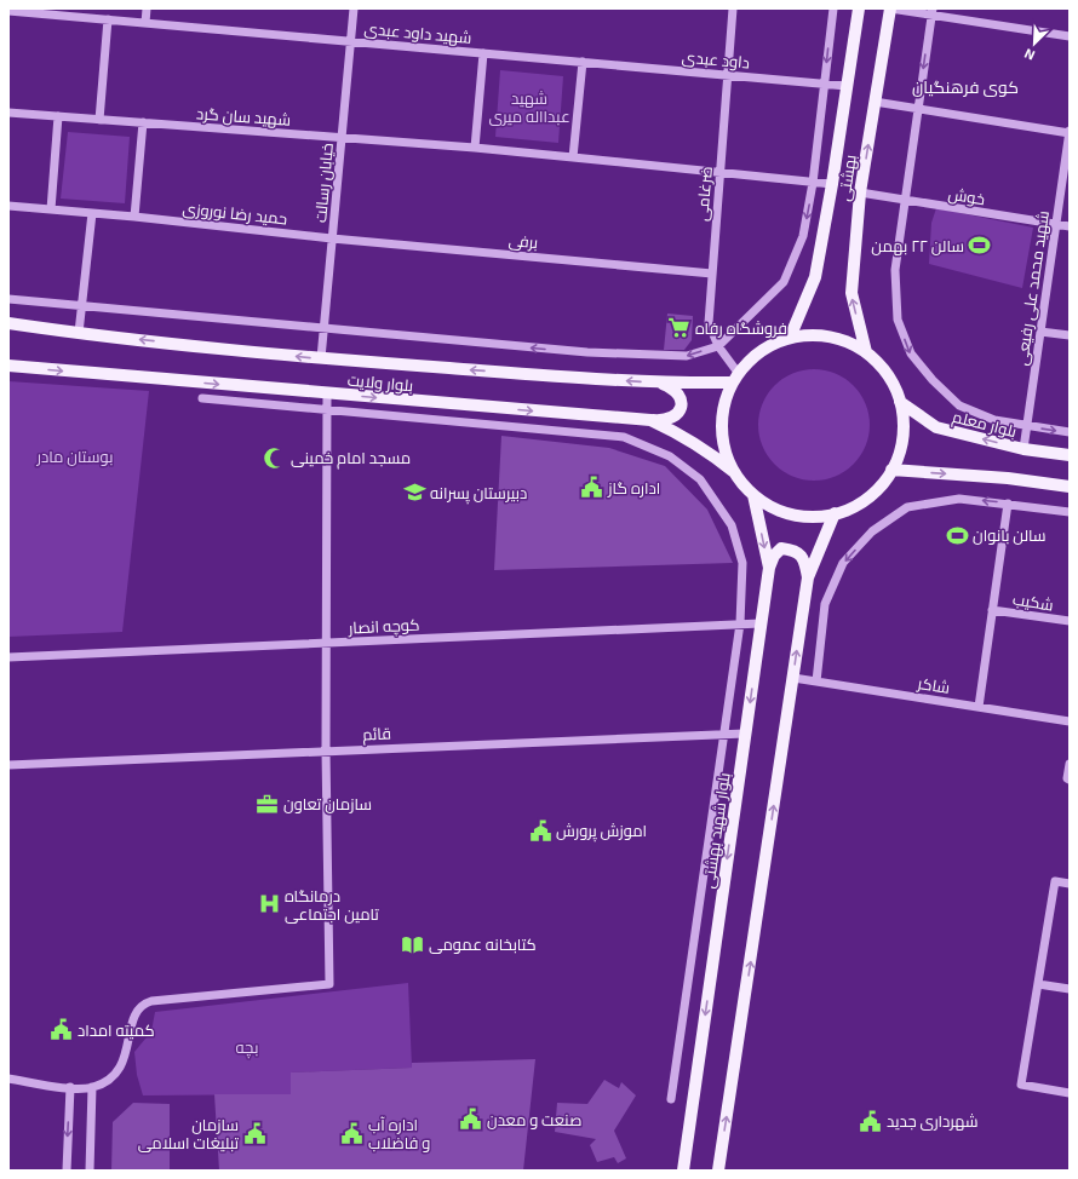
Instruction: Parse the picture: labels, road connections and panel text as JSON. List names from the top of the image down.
{
  "streets": {
    "main road": [
      "بهشتی",
      "بلوار ولایت",
      "بلوار معلم",
      "بلوار شهید بهشتی"
    ],
    "street": [
      "شهید داود عبدی",
      "داود عبدی",
      "شهید سان گرد",
      "خیابان رسالت",
      "ضرغامی",
      "خوش",
      "حمید رضا نوروزی",
      "برفی",
      "شهید محمد علی رفیعی",
      "شکیب",
      "کوچه انصار",
      "شاکر",
      "قائم"
    ]
  },
  "crossings": [
    ["شهید داود عبدی", "داود عبدی"],
    ["شهید داود عبدی", "خیابان رسالت"],
    ["داود عبدی", "بهشتی"],
    ["داود عبدی", "ضرغامی"],
    ["شهید سان گرد", "بهشتی"],
    ["شهید سان گرد", "خیابان رسالت"],
    ["شهید سان گرد", "ضرغامی"],
    ["بهشتی", "خوش"],
    ["خیابان رسالت", "حمید رضا نوروزی"],
    ["خیابان رسالت", "برفی"],
    ["خیابان رسالت", "بلوار ولایت"],
    ["ضرغامی", "برفی"],
    ["ضرغامی", "بلوار ولایت"],
    ["خوش", "شهید محمد علی رفیعی"],
    ["حمید رضا نوروزی", "برفی"],
    ["شهید محمد علی رفیعی", "بلوار معلم"],
    ["کوچه انصار", "بلوار شهید بهشتی"],
    ["قائم", "بلوار شهید بهشتی"]
  ],
  "districts": ["کوی فرهنگیان"],
  "parks": ["شهید عبدااله میری", "بوستان مادر", "بچه"],
  "places": {
    "sports": ["سالن ۲۲ بهمن", "سالن بانوان"],
    "supermarket": ["فروشگاه رفاه"],
    "mosque": ["مسجد امام خمینی"],
    "public building": [
      "اداره گاز",
      "اموزش پرورش",
      "کمیته امداد",
      "صنعت و معدن",
      "شهرداری جدید",
      "سازمان تبلیغات اسلامی",
      "اداره آب و فاضلاب"
    ],
    "school or university": ["دبیرستان پسرانه"],
    "office": ["سازمان تعاون"],
    "hospital": ["درمانگاه تامین اجتماعی"],
    "library": ["کتابخانه عمومی"]
  },
  "north": "bottom left"
}
